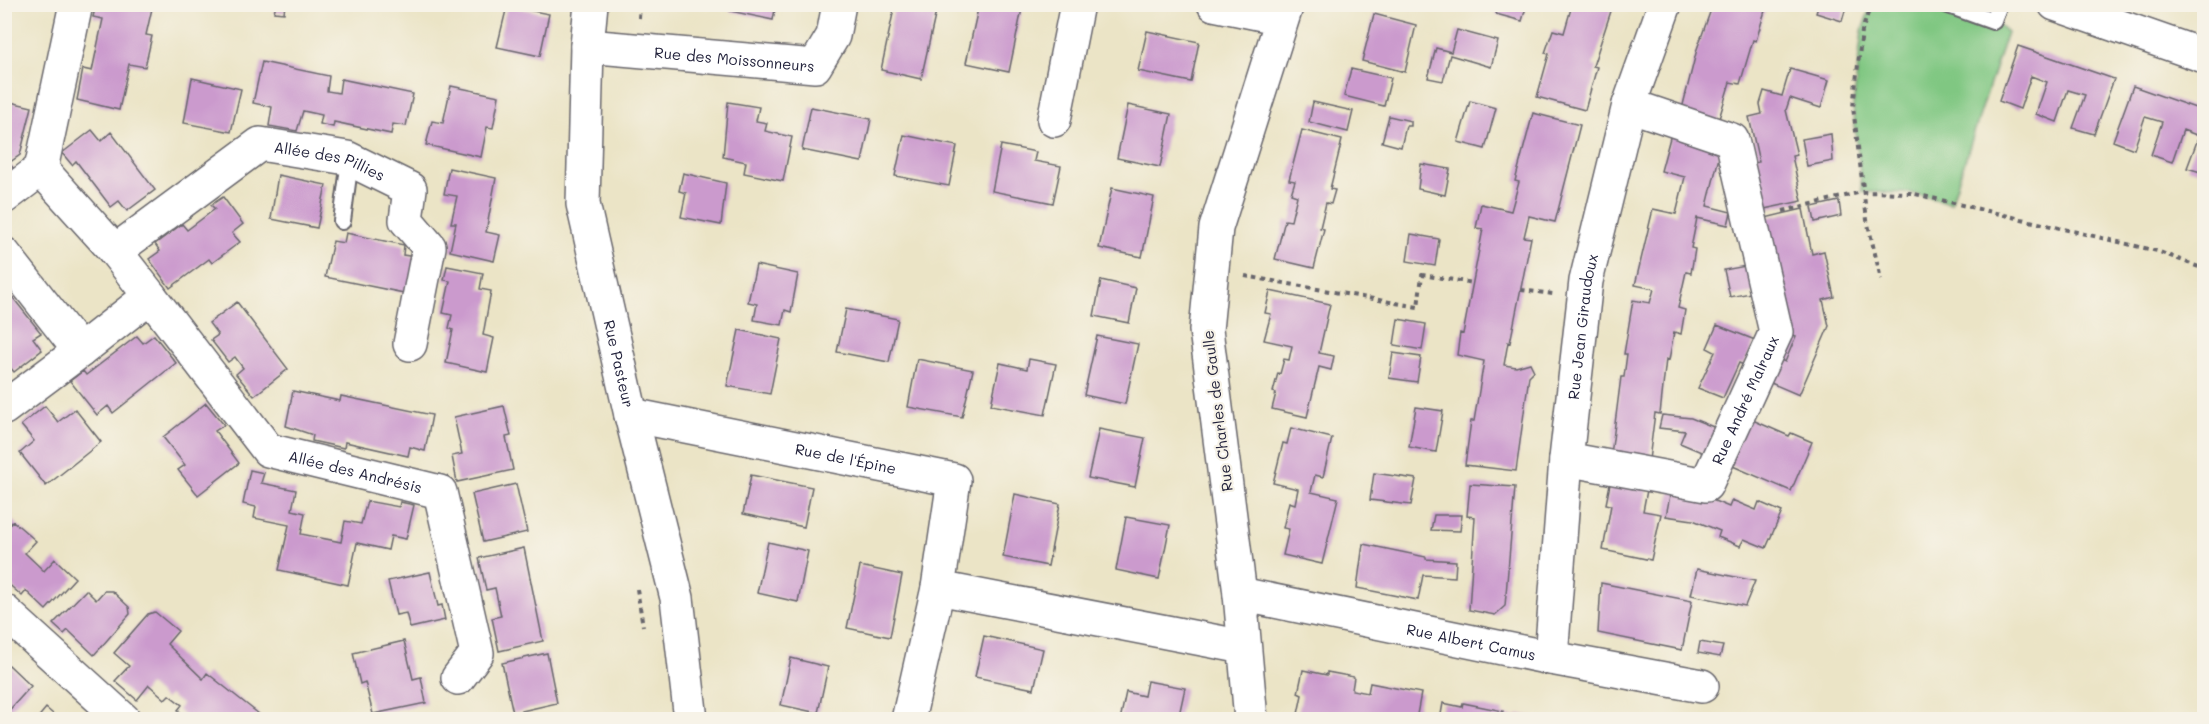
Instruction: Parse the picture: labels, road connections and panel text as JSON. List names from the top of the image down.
{
  "streets": {
    "street": [
      "Rue des Moissonneurs",
      "Allée des Pillies",
      "Rue Jean Giraudoux",
      "Rue Pasteur",
      "Rue André Malraux",
      "Rue Charles de Gaulle",
      "Rue de l'Épine",
      "Allée des Andrésis",
      "Rue Albert Camus"
    ]
  },
  "crossings": [
    ["Rue des Moissonneurs", "Rue Pasteur"],
    ["Rue Jean Giraudoux", "Rue André Malraux"],
    ["Rue Jean Giraudoux", "Rue Albert Camus"],
    ["Rue Pasteur", "Rue de l'Épine"],
    ["Rue Charles de Gaulle", "Rue Albert Camus"]
  ]
}
